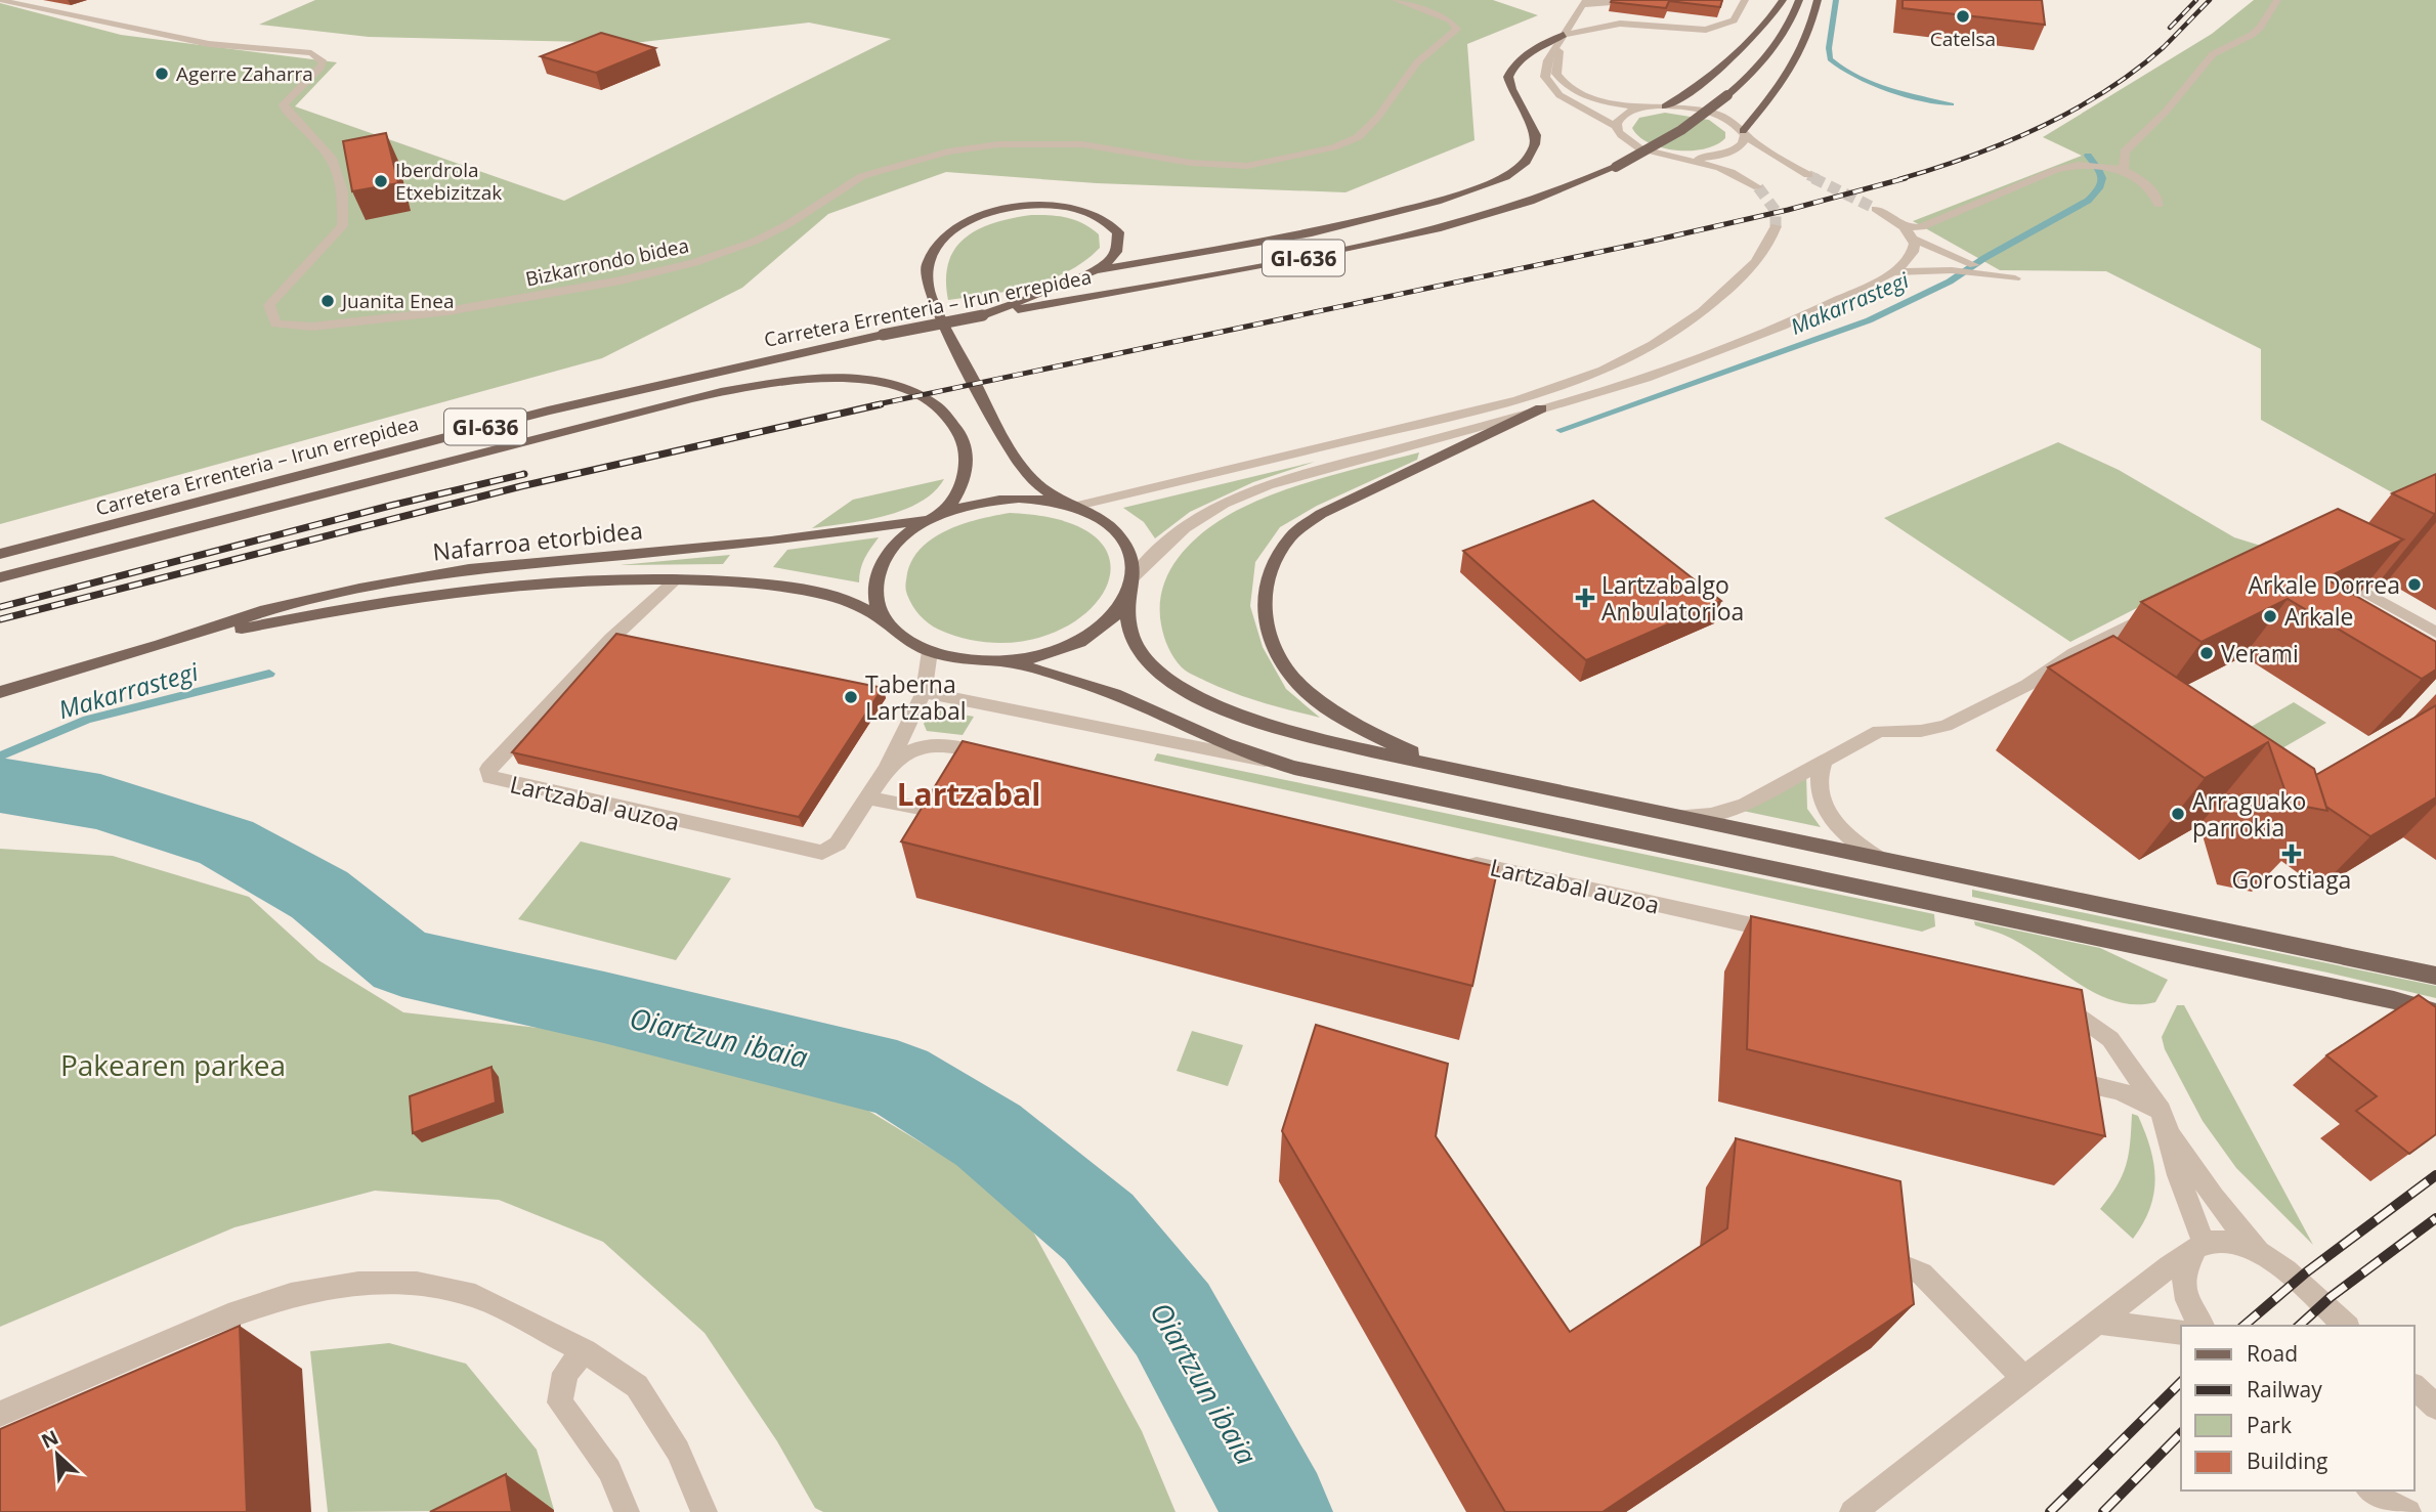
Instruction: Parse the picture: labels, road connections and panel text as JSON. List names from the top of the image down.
{
  "streets": {
    "main road": ["GI-636", "Carretera Errenteria – Irun errepidea", "Nafarroa etorbidea"],
    "street": ["Bizkarrondo bidea", "Lartzabal auzoa"]
  },
  "crossings": [
    ["Nafarroa etorbidea", "Lartzabal auzoa"]
  ],
  "districts": ["Lartzabal"],
  "water": ["Makarrastegi", "Oiartzun ibaia"],
  "parks": ["Pakearen parkea"],
  "places": {
    "other": [
      "Catelsa",
      "Agerre Zaharra",
      "Iberdrola Etxebizitzak",
      "Juanita Enea",
      "Arkale Dorrea",
      "Arkale",
      "Verami",
      "Taberna Lartzabal",
      "Arraguako parrokia"
    ],
    "health": ["Lartzabalgo Anbulatorioa", "Gorostiaga"]
  },
  "legend": [
    "Road",
    "Railway",
    "Park",
    "Building"
  ],
  "north": "top left"
}
